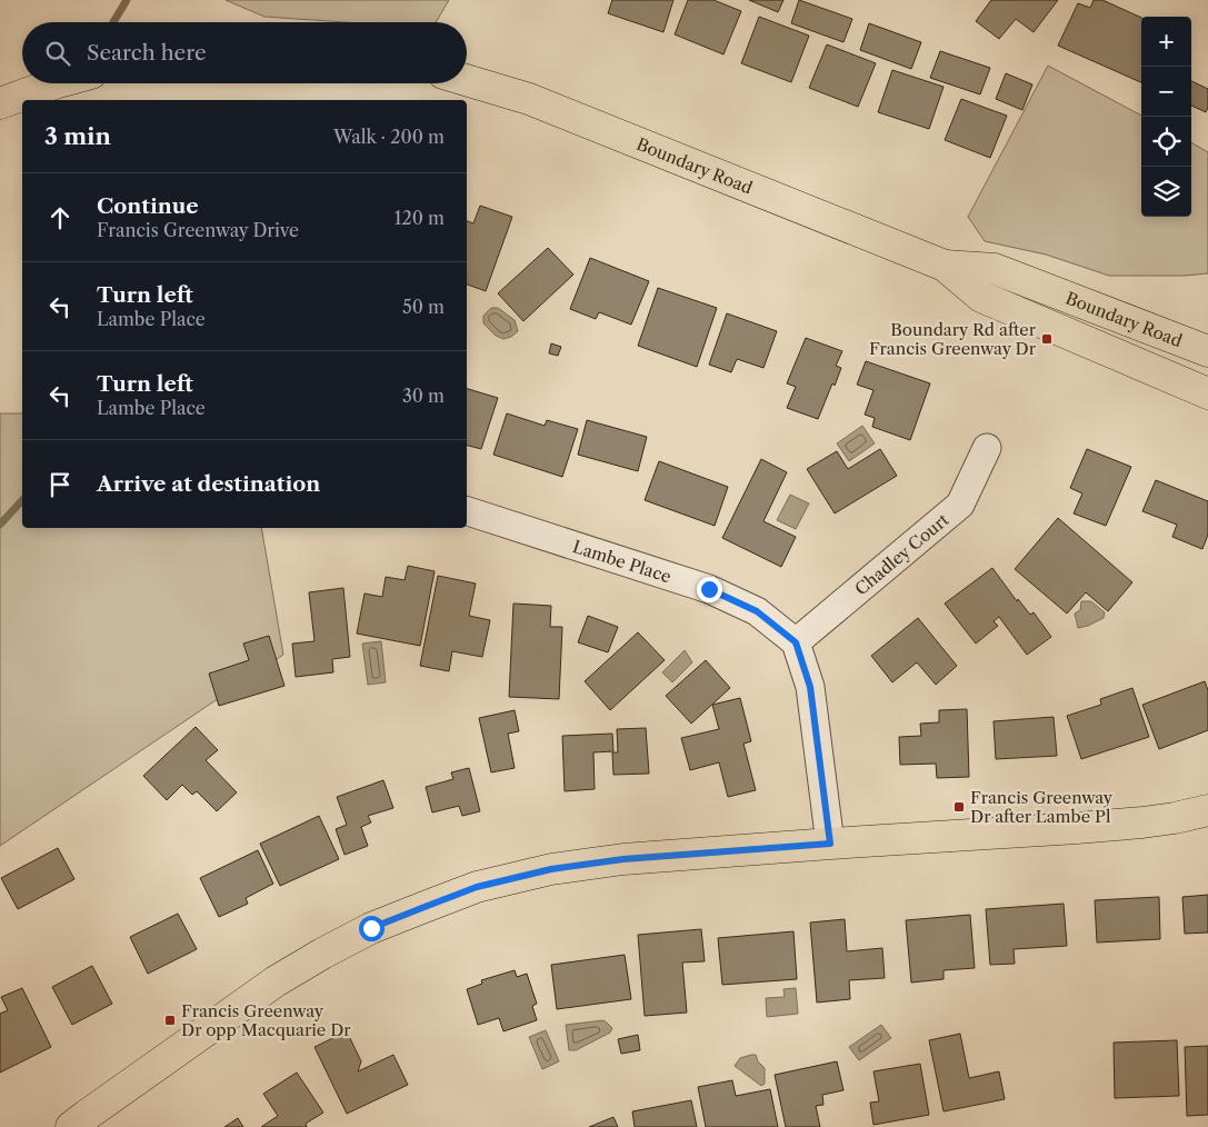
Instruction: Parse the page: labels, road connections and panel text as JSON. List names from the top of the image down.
{
  "streets": {
    "main road": ["Boundary Road"],
    "street": ["Chadley Court", "Lambe Place"]
  },
  "crossings": [
    ["Chadley Court", "Lambe Place"]
  ],
  "places": {
    "transit": ["Boundary Rd after Francis Greenway Dr", "Francis Greenway Dr after Lambe Pl", "Francis Greenway Dr opp Macquarie Dr"]
  },
  "page": {
    "map_buttons": ["+", "−"],
    "search": "Search here",
    "heading": ["3 min", "Walk · 200 m"],
    "list": [
      ["Continue", "Francis Greenway Drive", "120 m"],
      ["Turn left", "Lambe Place", "50 m"],
      ["Turn left", "Lambe Place", "30 m"],
      "Arrive at destination"
    ]
  }
}
